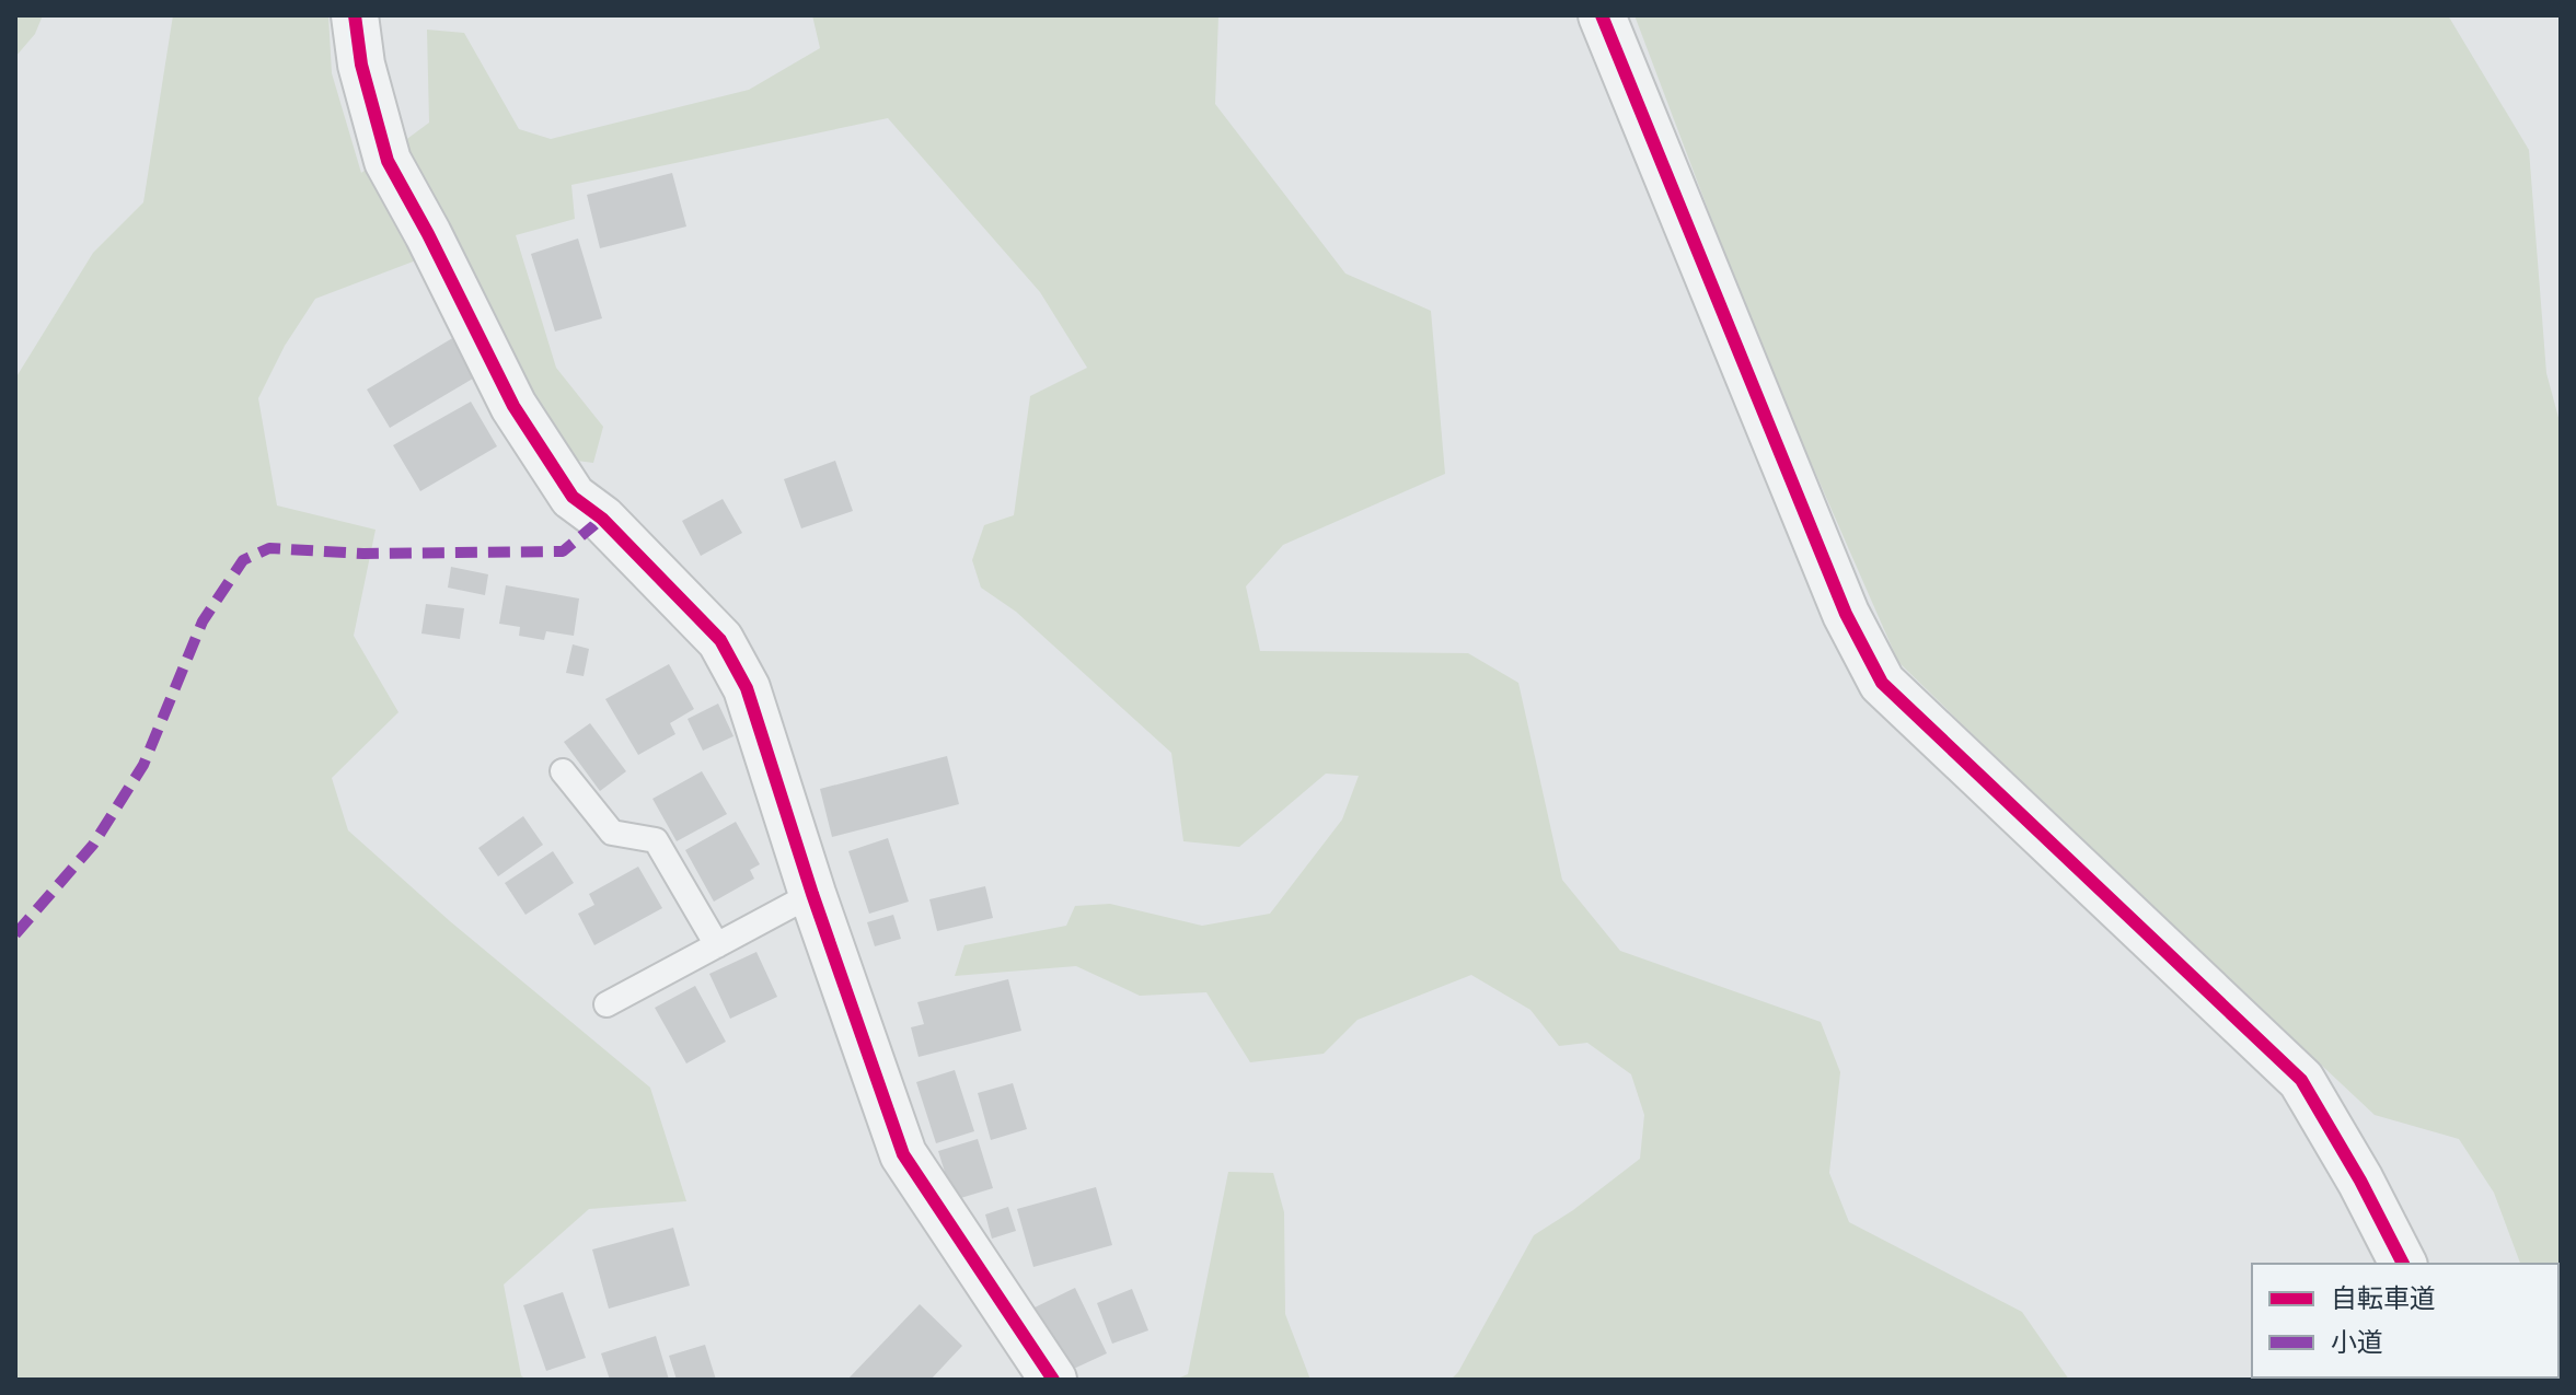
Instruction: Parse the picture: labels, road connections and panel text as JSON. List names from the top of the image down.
{
  "legend": ["自転車道", "小道"]
}
